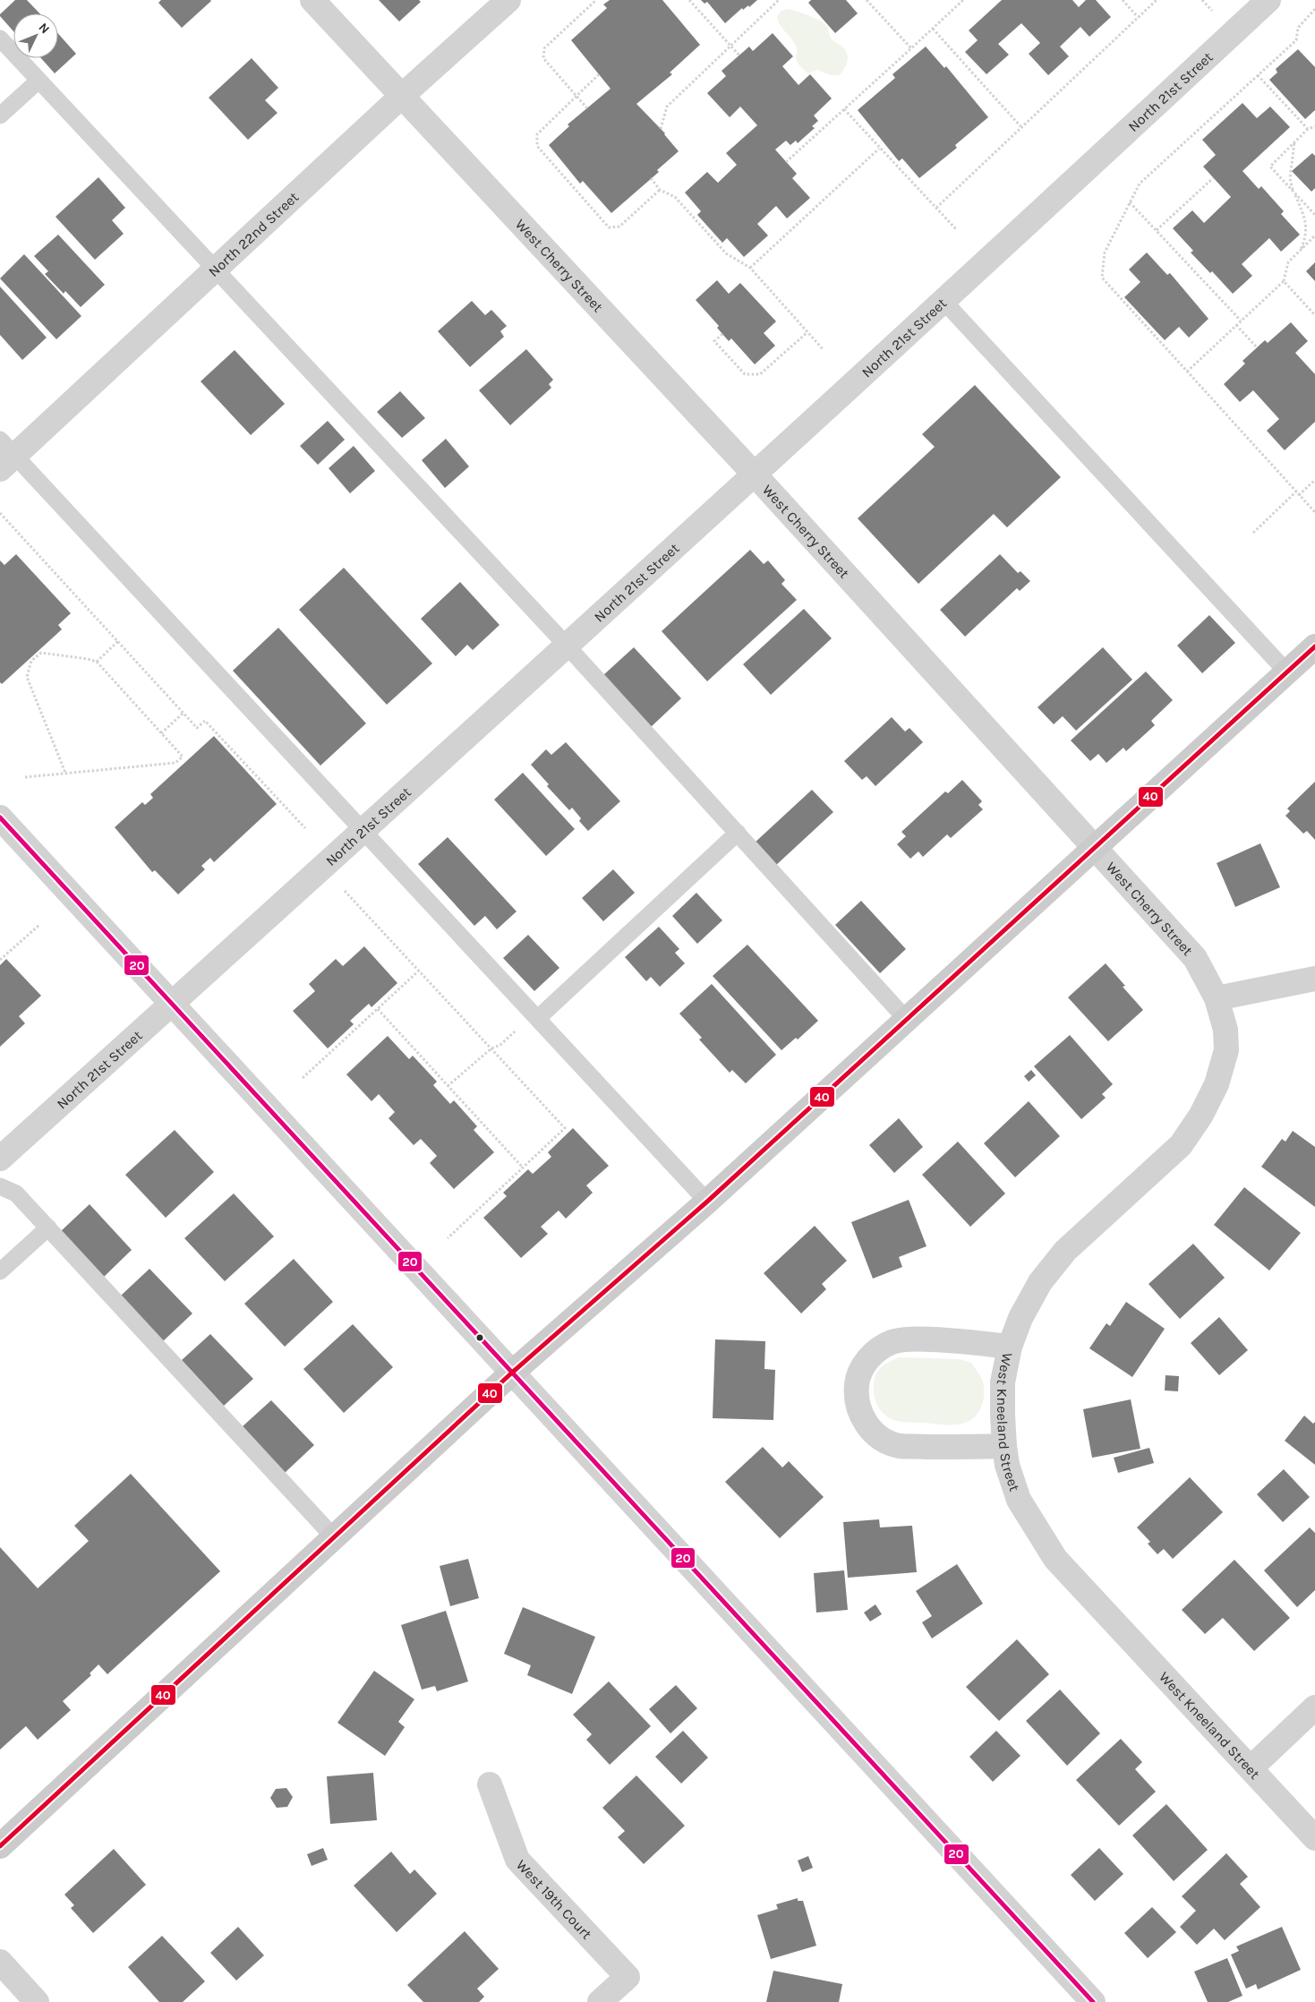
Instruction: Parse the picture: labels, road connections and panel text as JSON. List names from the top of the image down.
{
  "streets": {
    "street": [
      "North 21st Street",
      "North 22nd Street",
      "West Cherry Street",
      "West Kneeland Street",
      "West 19th Court"
    ]
  },
  "crossings": [
    ["North 21st Street", "West Cherry Street"],
    ["North 22nd Street", "West Cherry Street"],
    ["West Cherry Street", "West Kneeland Street"]
  ],
  "lines": ["transit line 40", "transit line 20"],
  "north": "top right"
}
